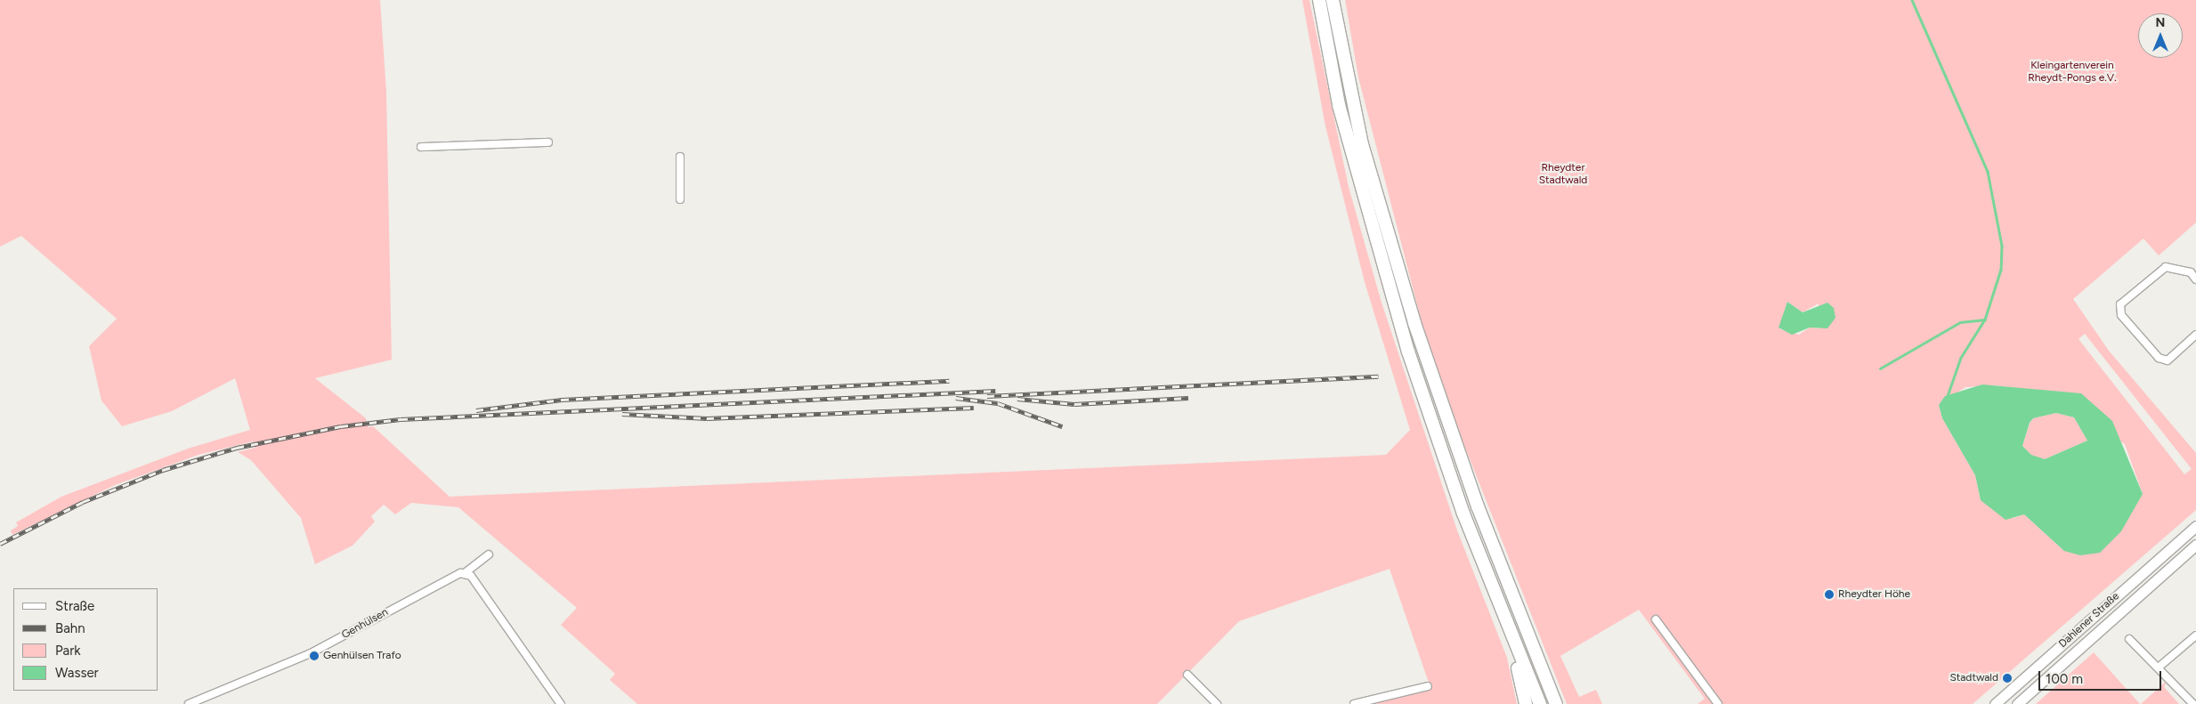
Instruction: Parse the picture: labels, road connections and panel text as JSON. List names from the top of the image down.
{
  "streets": {
    "main road": ["Dahlener Straße"],
    "street": ["Genhülsen"]
  },
  "parks": ["Kleingartenverein Rheydt-Pongs e.V.", "Rheydter Stadtwald"],
  "places": ["Rheydter Höhe", "Genhülsen Trafo", "Stadtwald"],
  "legend": [
    "Straße",
    "Bahn",
    "Park",
    "Wasser"
  ],
  "scale_bar": "100 m",
  "north": "top"
}
